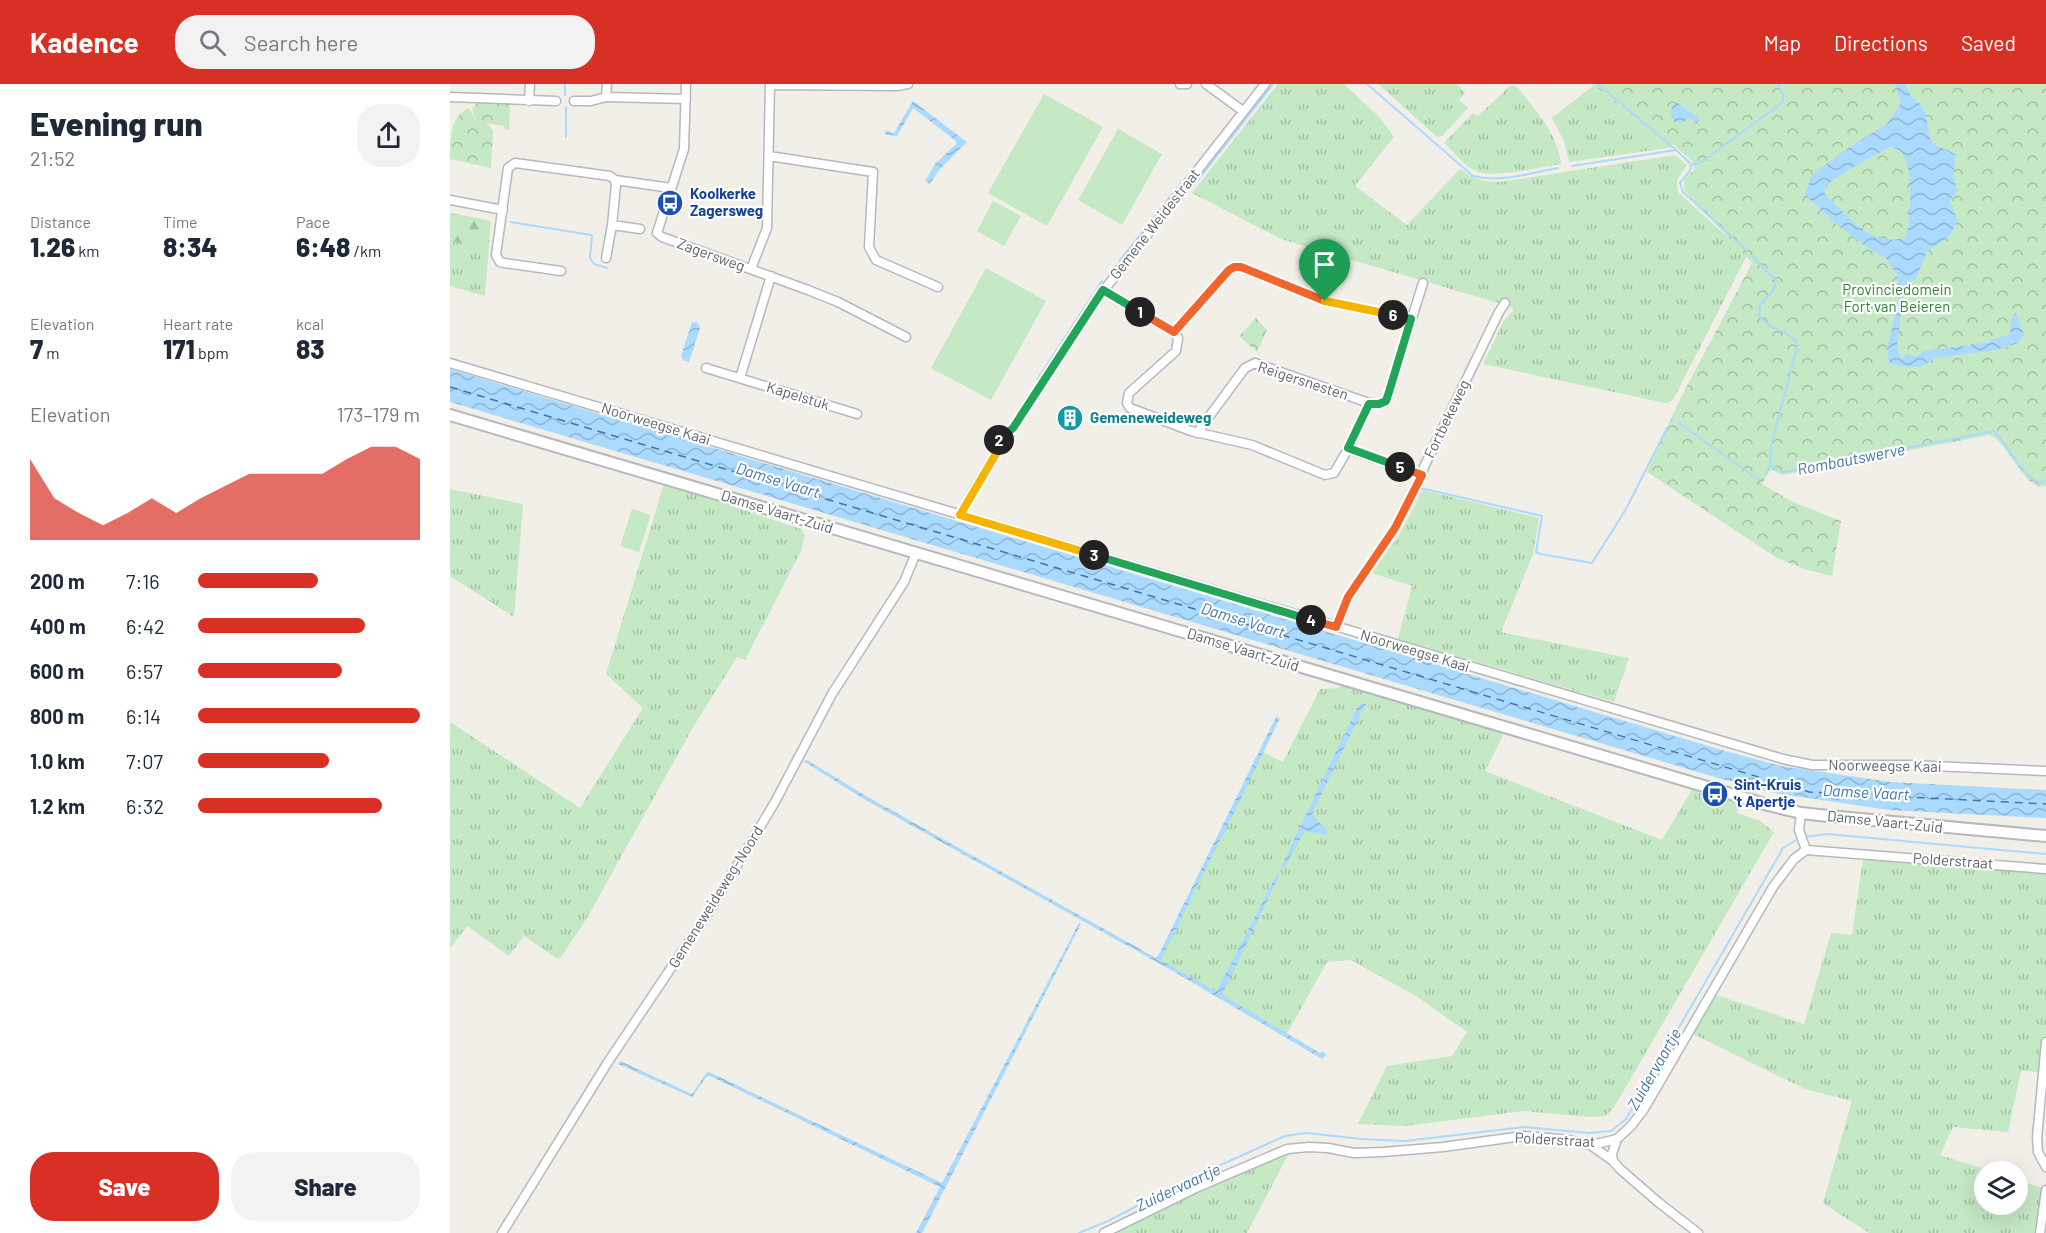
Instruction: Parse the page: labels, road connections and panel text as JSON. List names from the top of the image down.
{
  "streets": {
    "street": [
      "Gemene Weidestraat",
      "Zagersweg",
      "Reigersnesten",
      "Kapelstuk",
      "Fortbekeweg",
      "Noorweegse Kaai",
      "Damse Vaart-Zuid",
      "Polderstraat",
      "Gemeneweideweg-Noord"
    ]
  },
  "crossings": [
    ["Gemene Weidestraat", "Noorweegse Kaai"],
    ["Fortbekeweg", "Noorweegse Kaai"],
    ["Damse Vaart-Zuid", "Gemeneweideweg-Noord"]
  ],
  "water": ["Rombautswerve", "Damse Vaart", "Zuidervaartje"],
  "parks": ["Provinciedomein Fort van Beieren"],
  "places": {
    "bus stop": ["Koolkerke Zagersweg", "Sint-Kruis 't Apertje"],
    "building": ["Gemeneweideweg"]
  },
  "page": {
    "header": "Kadence",
    "search": "Search here",
    "nav": ["Map", "Directions", "Saved"],
    "heading": ["Evening run", "21:52"],
    "stats": [
      ["Distance", "1.26 km"],
      ["Time", "8:34"],
      ["Pace", "6:48 /km"],
      ["Elevation", "7 m"],
      ["Heart rate", "171 bpm"],
      ["kcal", "83"]
    ],
    "pins": [
      "1",
      "6",
      "2",
      "5",
      "3",
      "4"
    ],
    "chart": ["Elevation", "173–179 m"],
    "list": [
      {
        "name": "200 m",
        "note": "7:16"
      },
      {
        "name": "400 m",
        "note": "6:42"
      },
      {
        "name": "600 m",
        "note": "6:57"
      },
      {
        "name": "800 m",
        "note": "6:14"
      },
      {
        "name": "1.0 km",
        "note": "7:07"
      },
      {
        "name": "1.2 km",
        "note": "6:32"
      }
    ],
    "buttons": ["Save", "Share"]
  }
}
